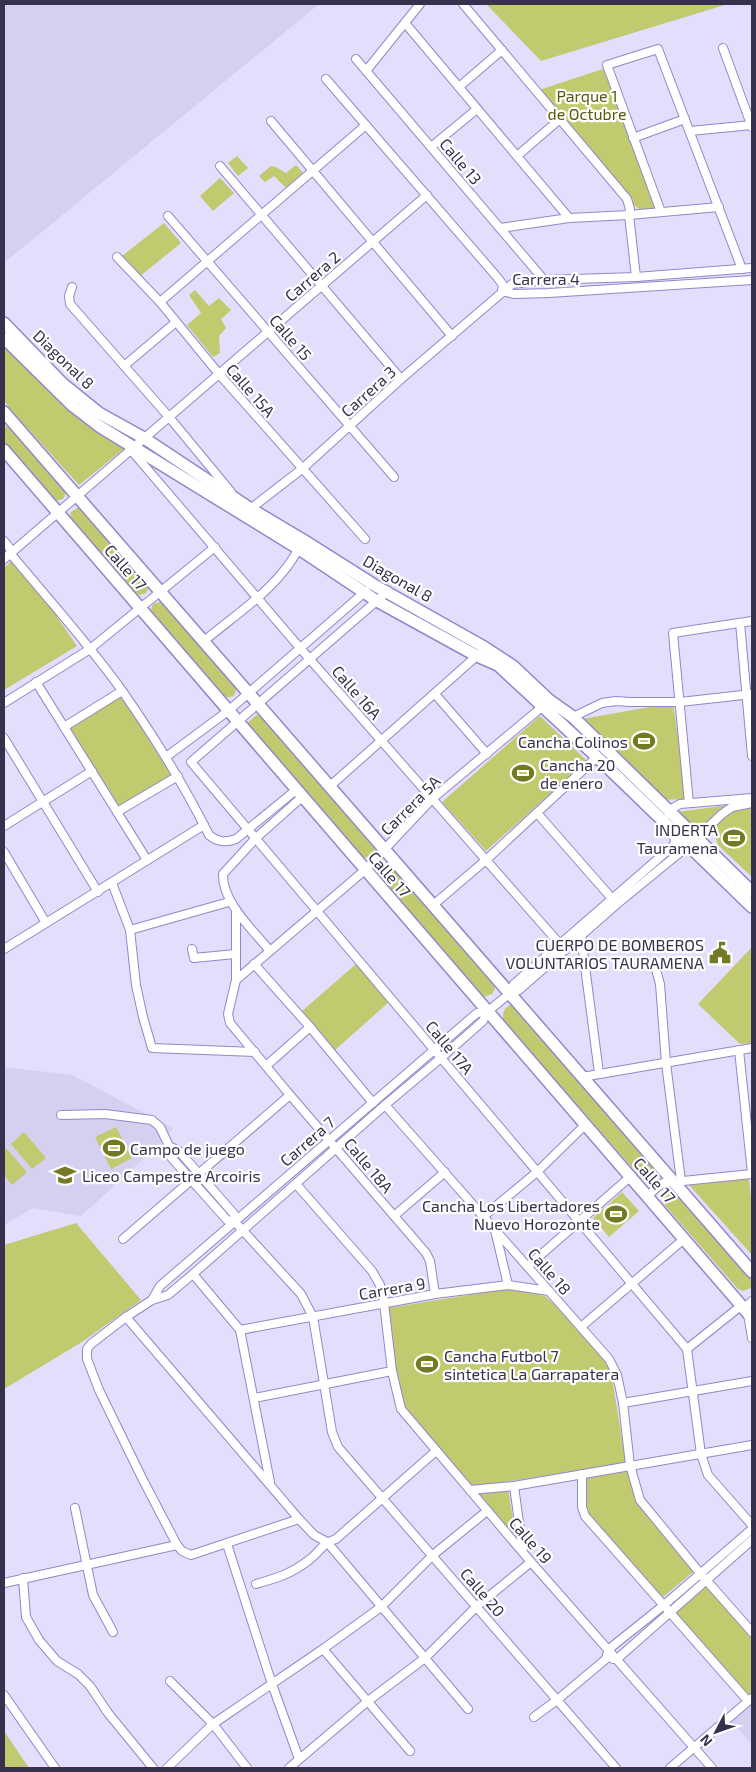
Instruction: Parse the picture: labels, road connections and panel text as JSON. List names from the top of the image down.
{
  "streets": {
    "street": [
      "Calle 13",
      "Carrera 2",
      "Carrera 4",
      "Calle 15",
      "Diagonal 8",
      "Calle 15A",
      "Carrera 3",
      "Calle 17",
      "Calle 16A",
      "Carrera 5A",
      "Calle 17A",
      "Carrera 7",
      "Calle 18A",
      "Calle 18",
      "Carrera 9",
      "Calle 19",
      "Calle 20"
    ]
  },
  "crossings": [
    ["Calle 13", "Carrera 4"],
    ["Carrera 2", "Calle 15"],
    ["Carrera 2", "Diagonal 8"],
    ["Carrera 2", "Calle 15A"],
    ["Carrera 2", "Calle 16A"],
    ["Carrera 4", "Carrera 3"],
    ["Calle 15", "Carrera 3"],
    ["Diagonal 8", "Carrera 3"],
    ["Diagonal 8", "Calle 16A"],
    ["Diagonal 8", "Carrera 5A"],
    ["Diagonal 8", "Carrera 7"],
    ["Calle 15A", "Carrera 3"],
    ["Calle 17", "Carrera 5A"],
    ["Calle 17", "Calle 17A"],
    ["Calle 17", "Carrera 7"],
    ["Calle 16A", "Carrera 5A"],
    ["Calle 16A", "Carrera 7"],
    ["Carrera 5A", "Calle 17A"],
    ["Carrera 5A", "Calle 18A"],
    ["Calle 17A", "Carrera 7"],
    ["Carrera 7", "Calle 18A"],
    ["Carrera 7", "Calle 18"],
    ["Carrera 7", "Calle 19"],
    ["Calle 18A", "Carrera 9"],
    ["Calle 18", "Carrera 9"],
    ["Carrera 9", "Calle 19"]
  ],
  "parks": ["Parque 1 de Octubre"],
  "places": {
    "sports": [
      "Cancha Colinos",
      "Cancha 20 de enero",
      "INDERTA Tauramena",
      "Campo de juego",
      "Cancha Los Libertadores Nuevo Horozonte",
      "Cancha Futbol 7 sintetica La Garrapatera"
    ],
    "public building": ["CUERPO DE BOMBEROS VOLUNTARIOS TAURAMENA"],
    "school or university": ["Liceo Campestre Arcoiris"]
  },
  "north": "bottom left"
}
